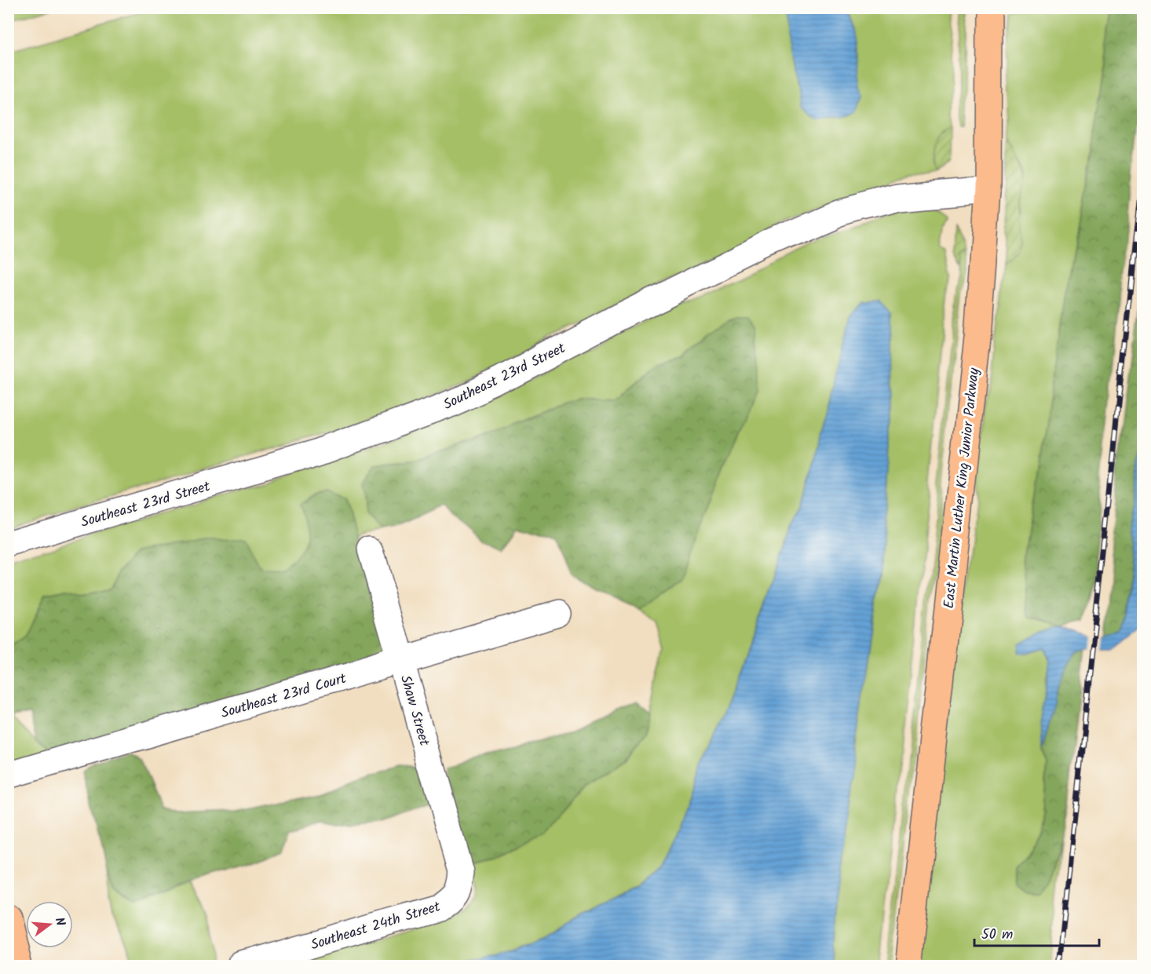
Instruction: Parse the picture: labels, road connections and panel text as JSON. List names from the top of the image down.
{
  "streets": {
    "main road": ["East Martin Luther King Junior Parkway"],
    "street": [
      "Southeast 23rd Street",
      "Southeast 23rd Court",
      "Shaw Street",
      "Southeast 24th Street"
    ]
  },
  "crossings": [
    ["Southeast 23rd Street", "East Martin Luther King Junior Parkway"],
    ["Southeast 23rd Court", "Shaw Street"],
    ["Shaw Street", "Southeast 24th Street"]
  ],
  "scale_bar": "50 m",
  "north": "right"
}
